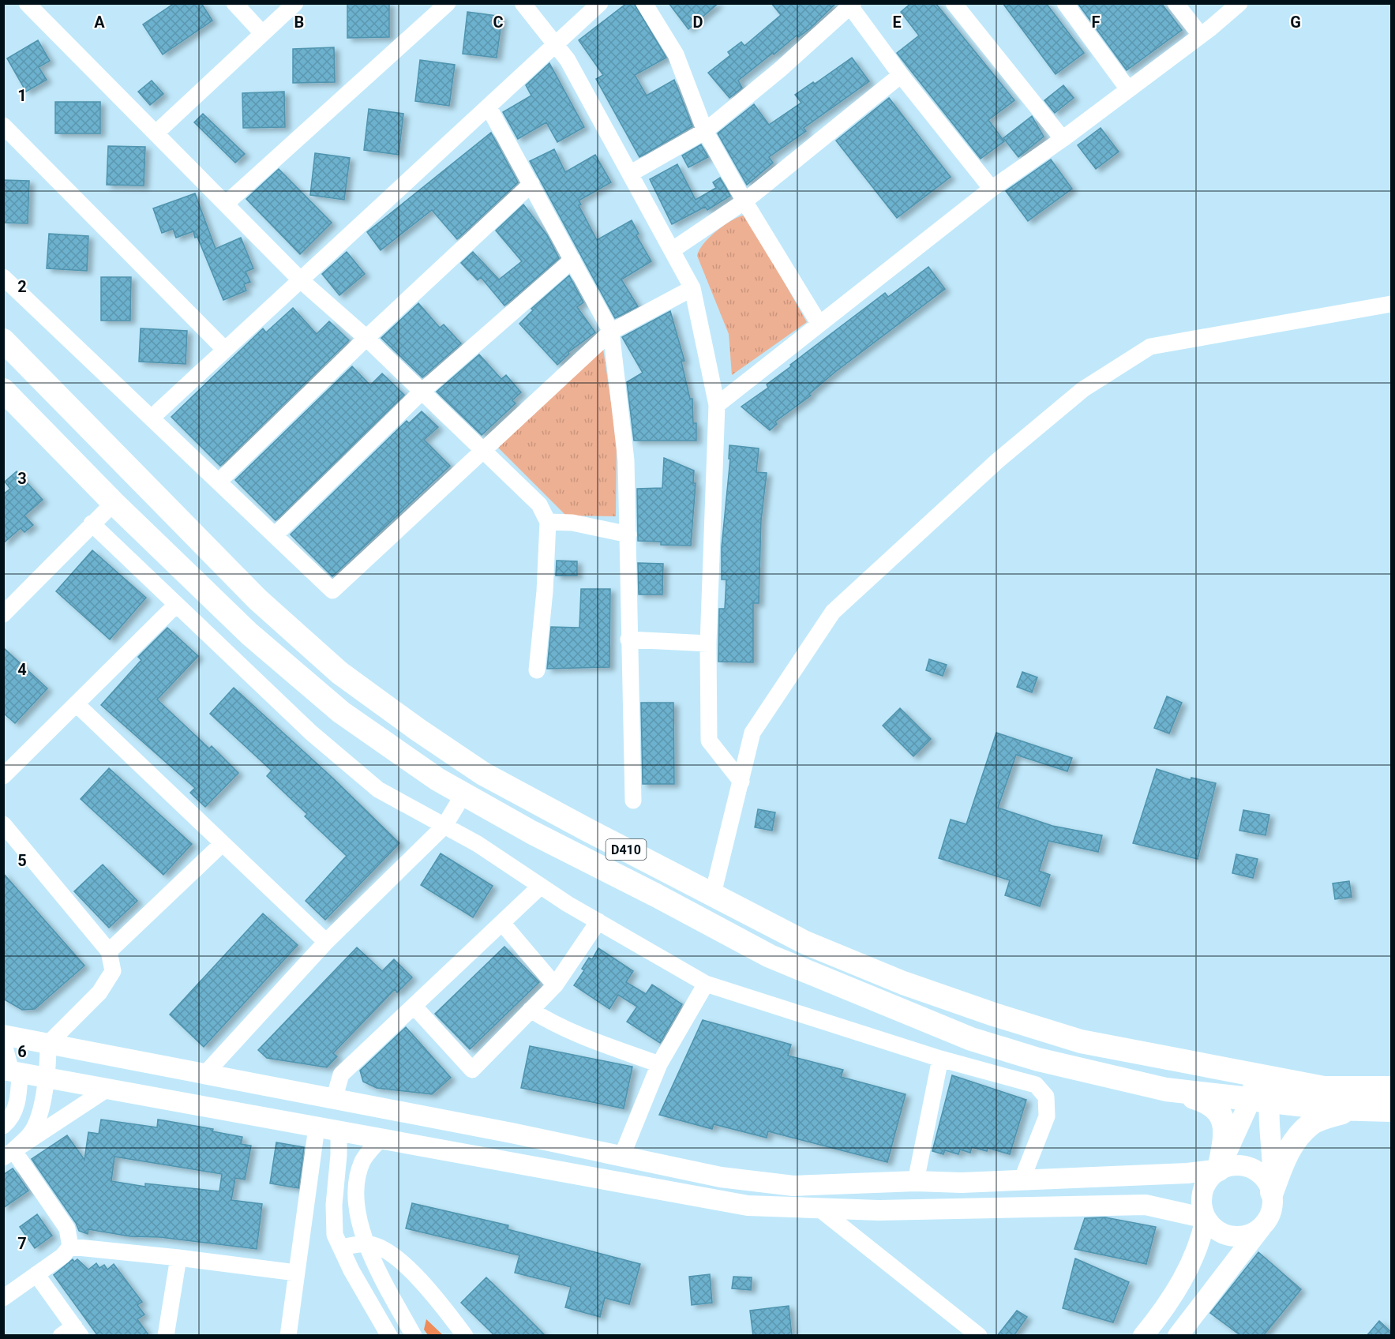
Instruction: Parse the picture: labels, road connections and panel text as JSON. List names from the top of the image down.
{
  "streets": {
    "highway": ["D410"]
  },
  "grid": {
    "columns": [
      "A",
      "B",
      "C",
      "D",
      "E",
      "F",
      "G"
    ],
    "rows": [
      "1",
      "2",
      "3",
      "4",
      "5",
      "6",
      "7"
    ]
  }
}
